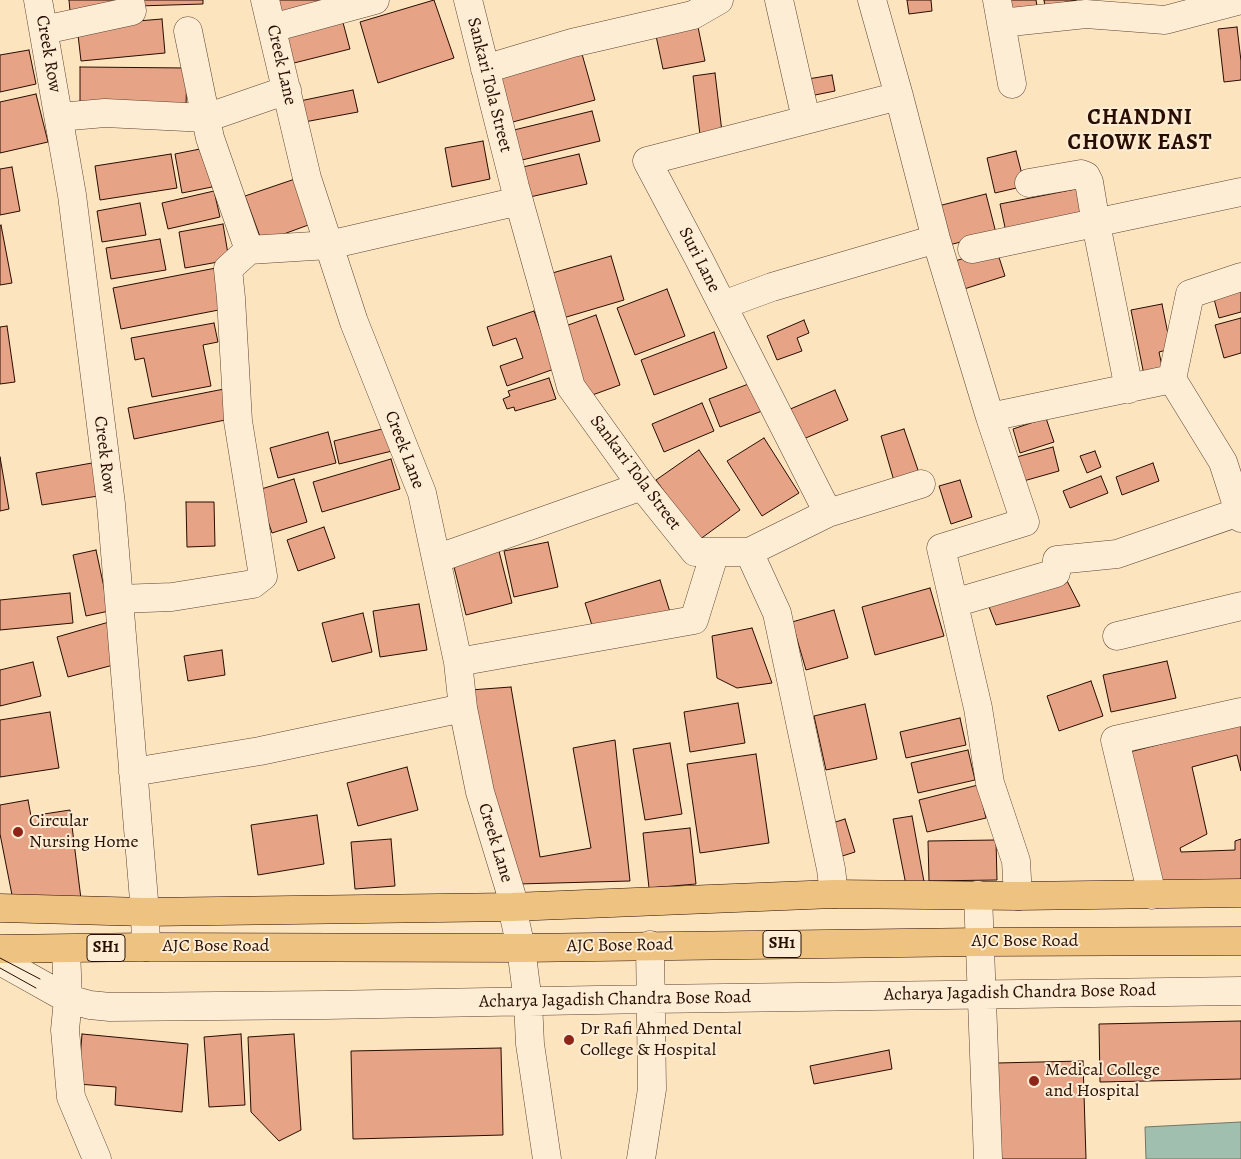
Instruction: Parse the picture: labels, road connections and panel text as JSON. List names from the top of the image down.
{
  "streets": {
    "main road": ["AJC Bose Road", "SH1"],
    "street": [
      "Creek Row",
      "Creek Lane",
      "Sankari Tola Street",
      "Suri Lane",
      "Acharya Jagadish Chandra Bose Road"
    ]
  },
  "crossings": [
    ["Creek Lane", "AJC Bose Road"],
    ["Creek Lane", "Acharya Jagadish Chandra Bose Road"]
  ],
  "districts": ["CHANDNI CHOWK EAST"],
  "places": ["Circular Nursing Home", "Dr Rafi Ahmed Dental College & Hospital", "Medical College and Hospital"]
}
